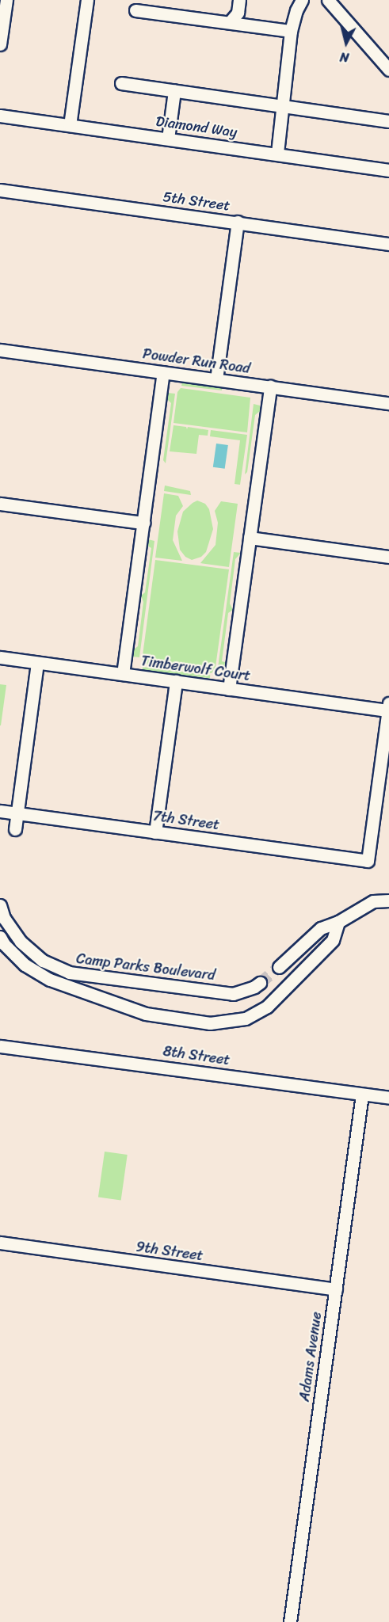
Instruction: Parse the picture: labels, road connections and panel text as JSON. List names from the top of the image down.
{
  "streets": {
    "street": [
      "Diamond Way",
      "5th Street",
      "Powder Run Road",
      "Timberwolf Court",
      "7th Street",
      "Camp Parks Boulevard",
      "8th Street",
      "9th Street",
      "Adams Avenue"
    ]
  },
  "crossings": [
    ["Timberwolf Court", "7th Street"],
    ["8th Street", "Adams Avenue"],
    ["9th Street", "Adams Avenue"]
  ],
  "north": "bottom"
}
